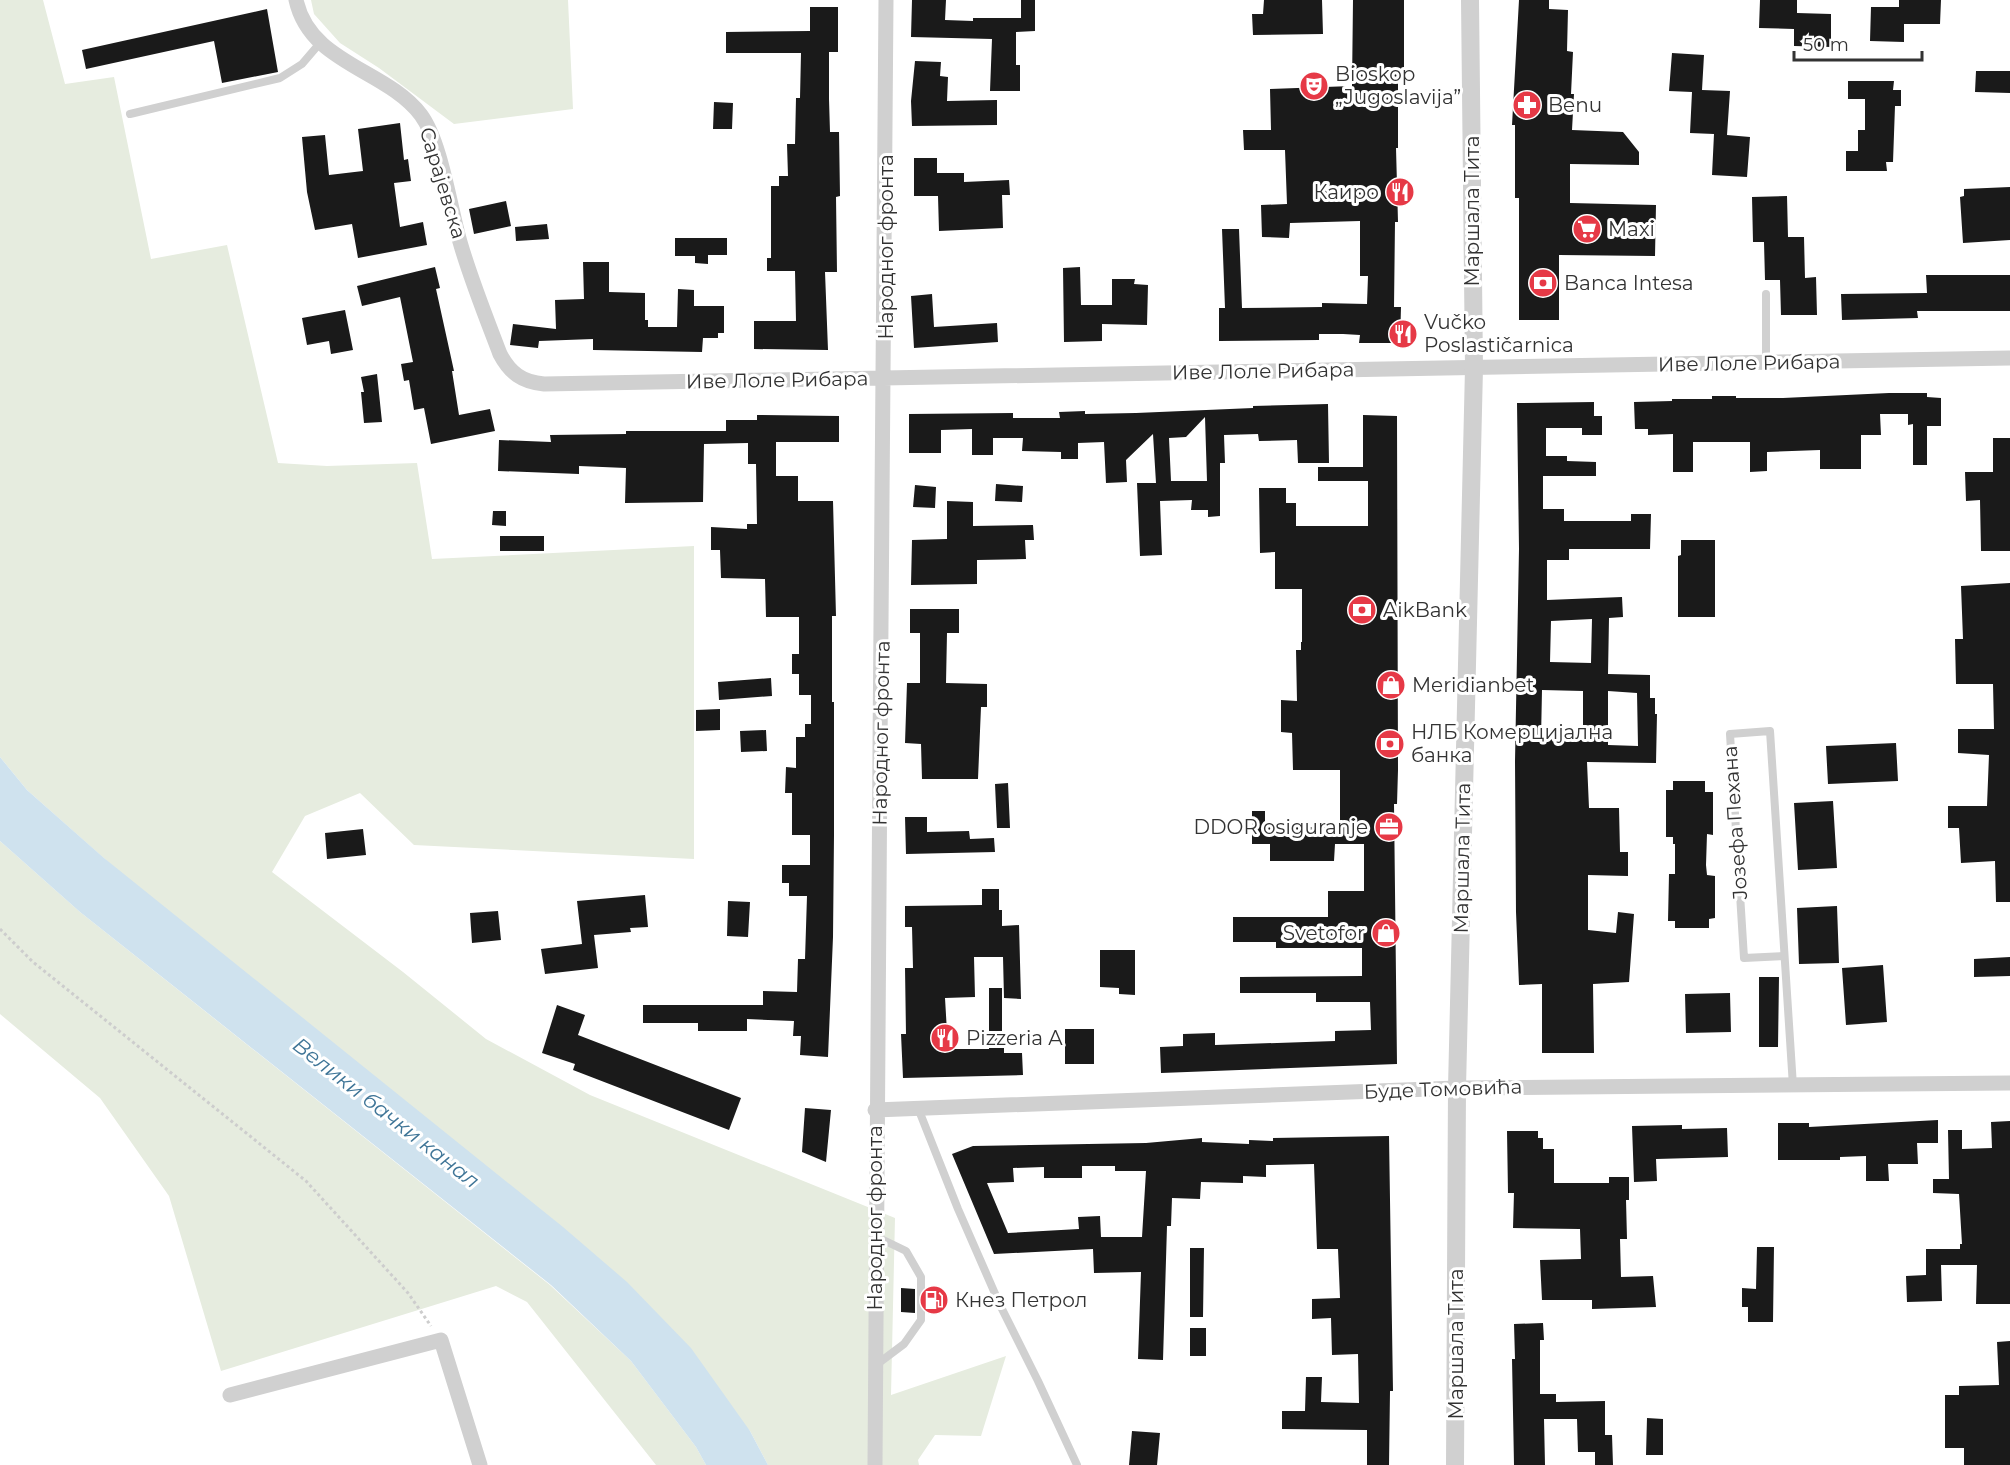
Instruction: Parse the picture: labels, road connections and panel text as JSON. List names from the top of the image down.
{
  "streets": {
    "street": [
      "Сарајевска",
      "Маршала Тита",
      "Народног фронта",
      "Иве Лоле Рибара",
      "Буде Томовића"
    ],
    "lane": ["Јозефа Пехана"]
  },
  "crossings": [
    ["Сарајевска", "Иве Лоле Рибара"],
    ["Маршала Тита", "Иве Лоле Рибара"],
    ["Маршала Тита", "Буде Томовића"],
    ["Народног фронта", "Иве Лоле Рибара"],
    ["Народног фронта", "Буде Томовића"],
    ["Јозефа Пехана", "Буде Томовића"]
  ],
  "water": ["Велики бачки канал"],
  "places": {
    "theatre": ["Bioskop „Jugoslavija”"],
    "pharmacy": ["Benu"],
    "restaurant": ["Каиро", "Vučko Poslastičarnica", "Pizzeria A"],
    "supermarket": ["Maxi"],
    "bank": ["Banca Intesa", "AikBank", "НЛБ Комерцијална банка"],
    "shop": ["Meridianbet", "Svetofor"],
    "office": ["DDOR osiguranje"],
    "fuel station": ["Кнез Петрол"]
  },
  "scale_bar": "50 m"
}
